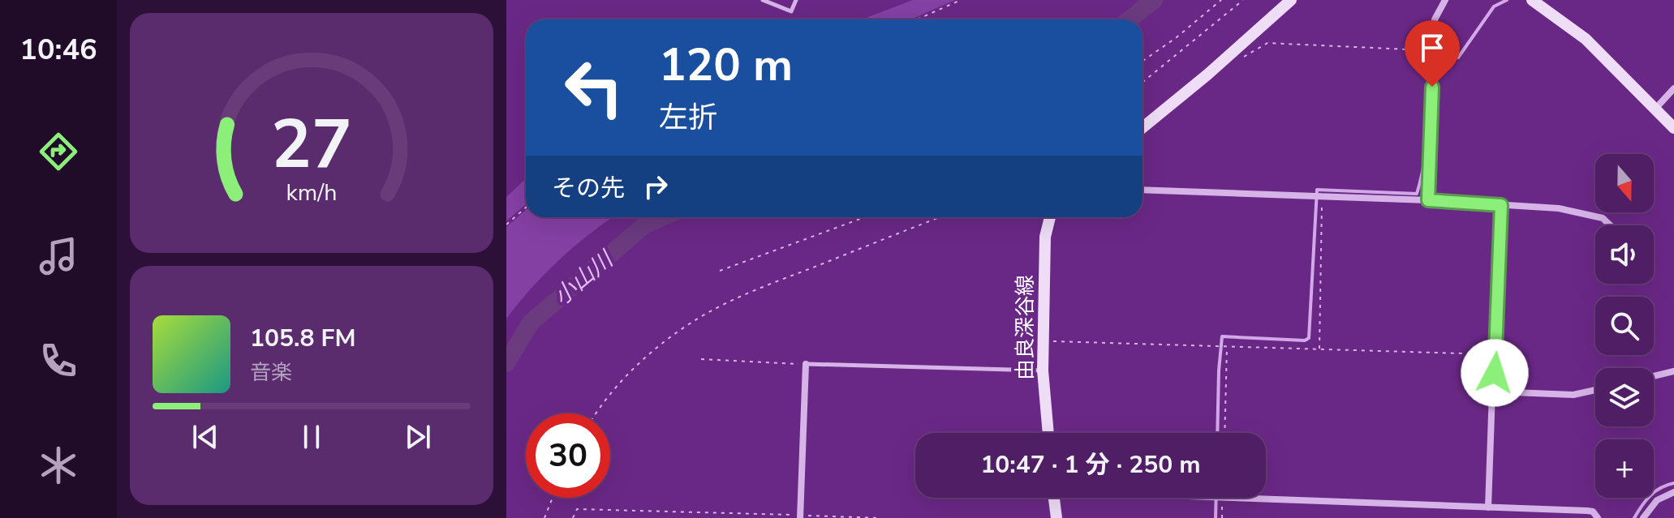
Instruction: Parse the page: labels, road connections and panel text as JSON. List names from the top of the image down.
{
  "streets": {
    "main road": ["由良深谷線"]
  },
  "water": ["小山川"],
  "north": "bottom",
  "page": {
    "tabs": "10:46",
    "turn": ["120 m", "左折"],
    "map_buttons": "+",
    "then": "その先",
    "song": ["105.8 FM", "音楽"],
    "limit": "30",
    "trip": "10:47 · 1 分 · 250 m",
    "gauge": ["27", "km/h"]
  }
}
